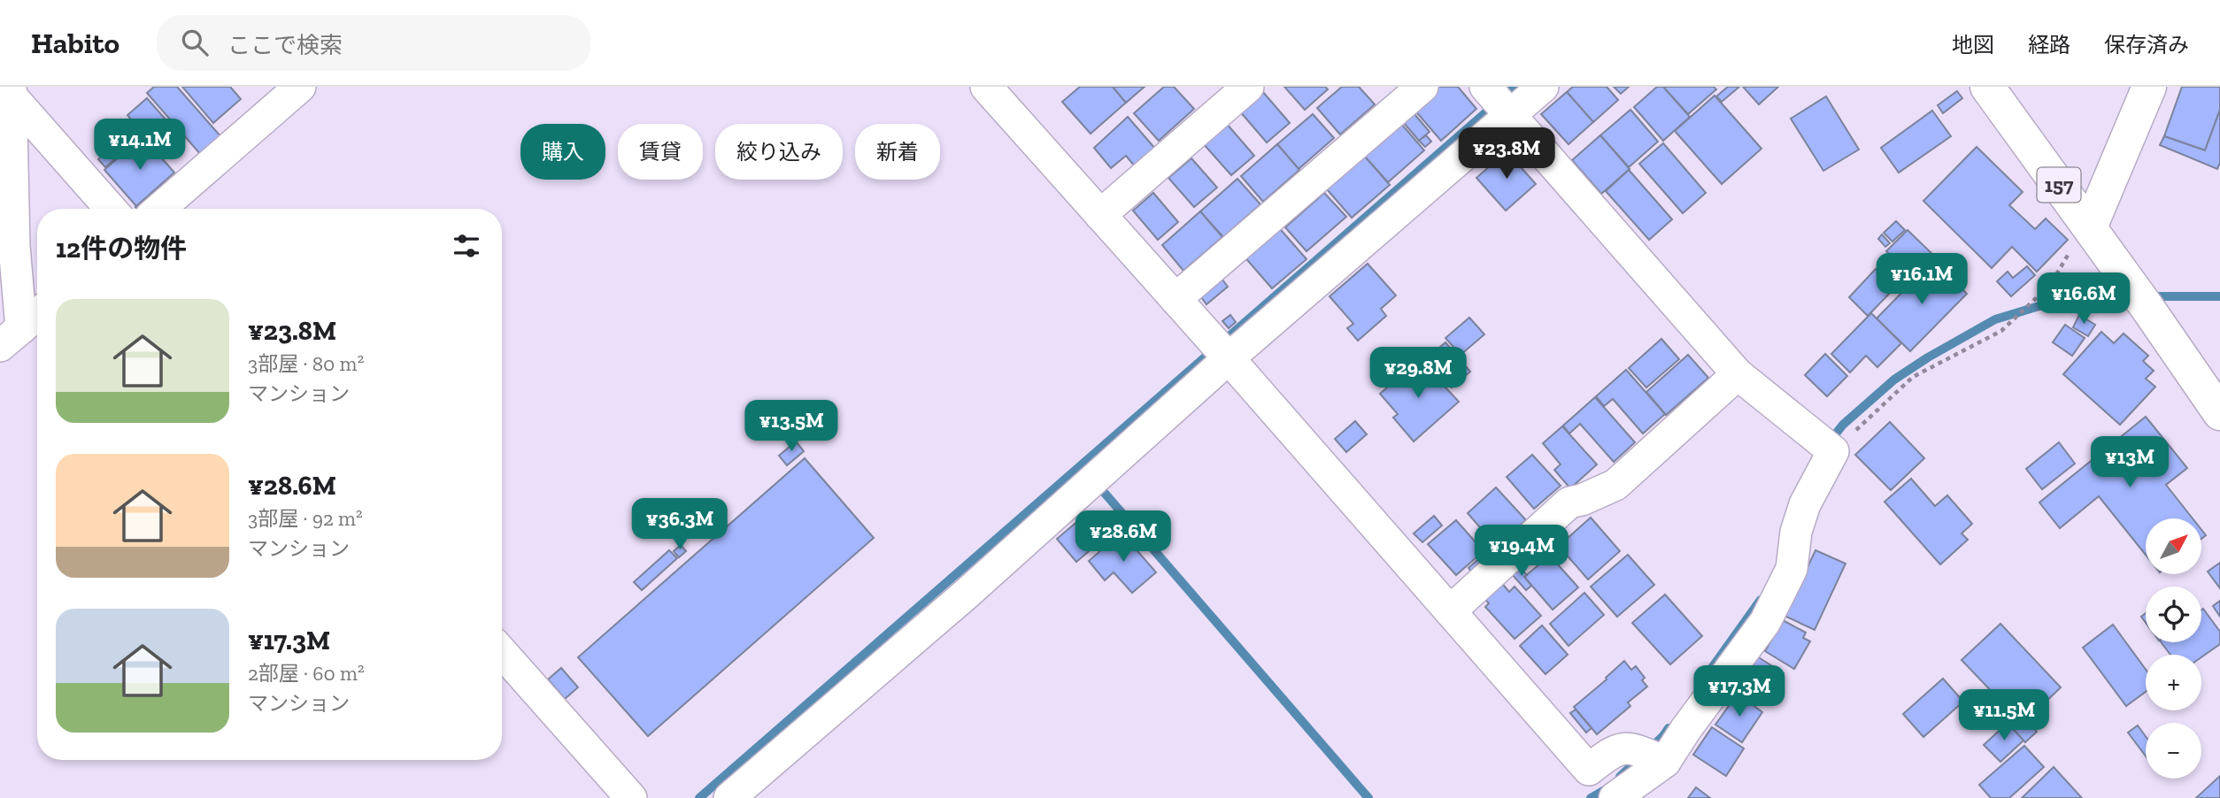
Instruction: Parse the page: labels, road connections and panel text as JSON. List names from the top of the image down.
{
  "streets": {
    "main road": ["157"]
  },
  "north": "top right",
  "page": {
    "header": "Habito",
    "search": "ここで検索",
    "nav": ["地図", "経路", "保存済み"],
    "price": [
      "¥14.1M",
      "¥23.8M",
      "¥16.1M",
      "¥16.6M",
      "¥29.8M",
      "¥13.5M",
      "¥13M",
      "¥36.3M",
      "¥28.6M",
      "¥19.4M",
      "¥17.3M",
      "¥11.5M"
    ],
    "chip": [
      "購入",
      "賃貸",
      "絞り込み",
      "新着"
    ],
    "heading": "12件の物件",
    "list": [
      {
        "name": "¥23.8M",
        "note": "3部屋 · 80 m² · マンション"
      },
      {
        "name": "¥28.6M",
        "note": "3部屋 · 92 m² · マンション"
      },
      {
        "name": "¥17.3M",
        "note": "2部屋 · 60 m² · マンション"
      }
    ],
    "map_buttons": ["+", "−"]
  }
}
